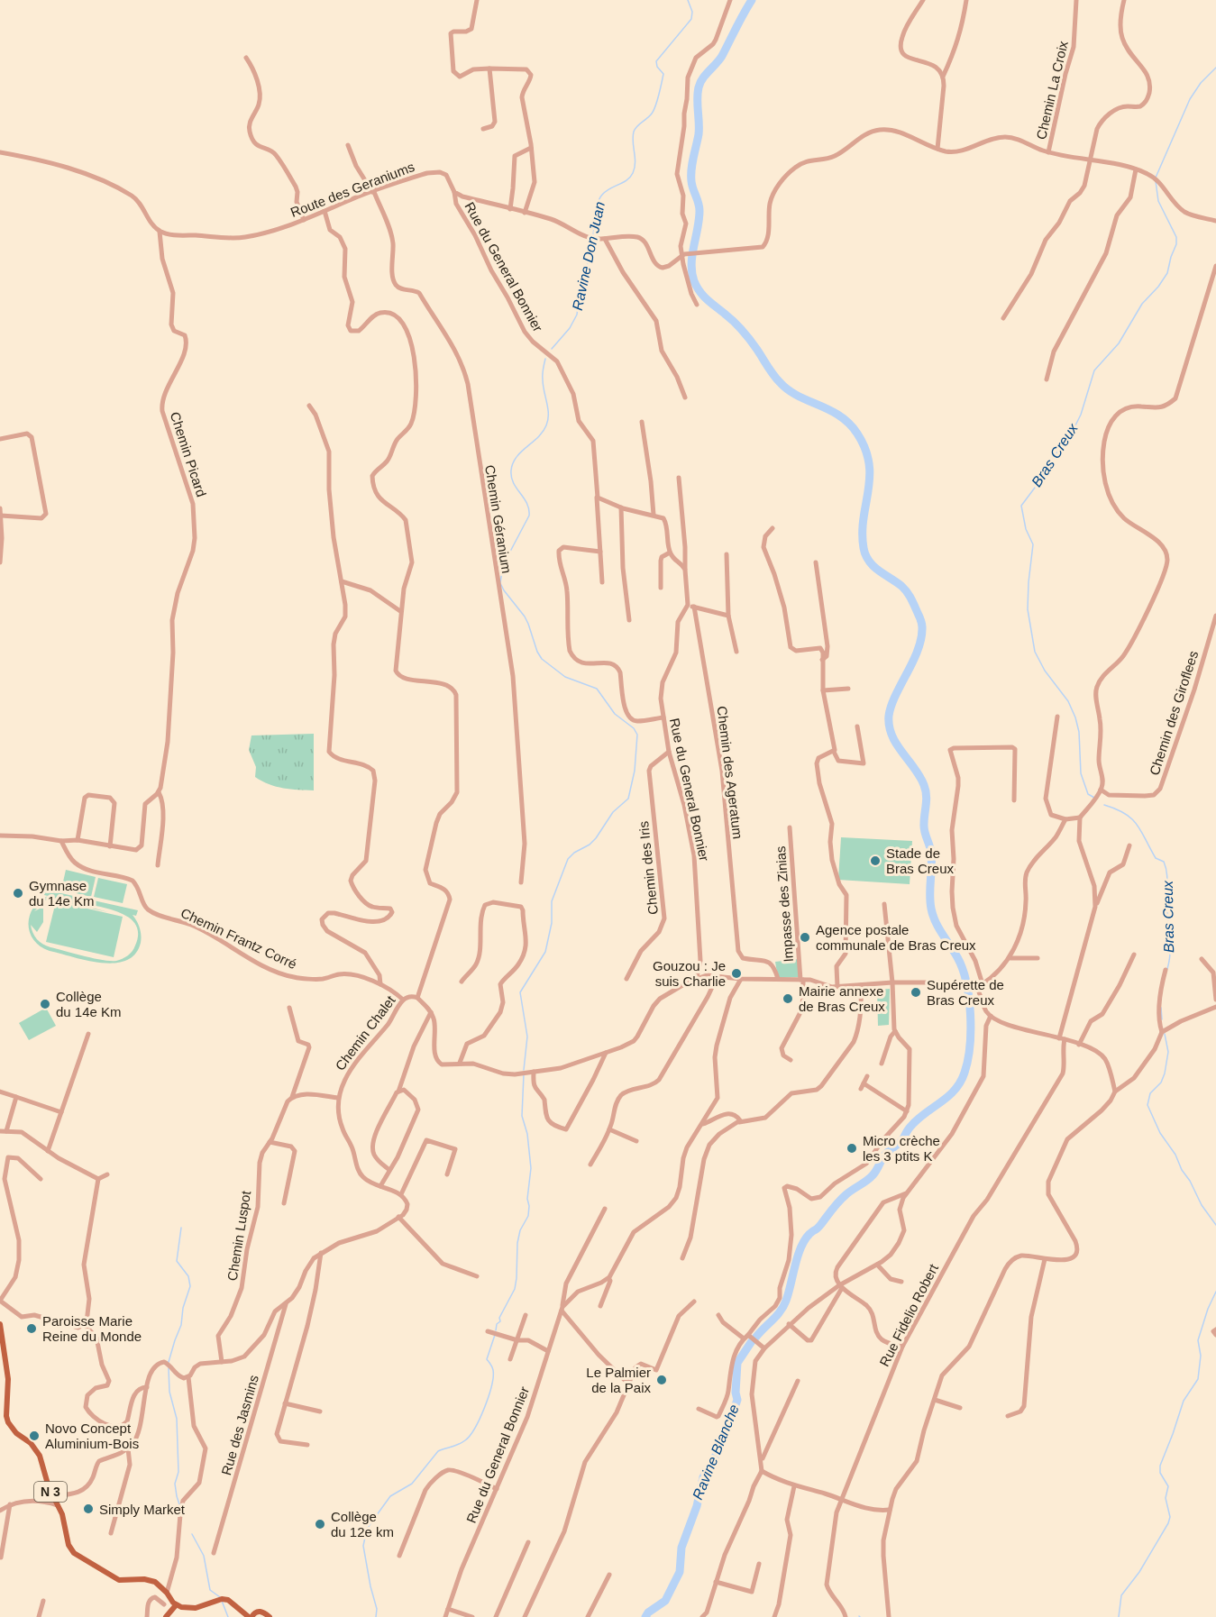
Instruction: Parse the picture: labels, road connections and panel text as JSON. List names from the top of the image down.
{
  "streets": {
    "main road": ["N 3"],
    "street": [
      "Chemin La Croix",
      "Route des Geraniums",
      "Rue du General Bonnier",
      "Chemin Picard",
      "Chemin Géranium",
      "Chemin des Giroflees",
      "Chemin des Ageratum",
      "Chemin des Iris",
      "Impasse des Zinias",
      "Chemin Frantz Corré",
      "Chemin Chalet",
      "Chemin Luspot",
      "Rue Fidelio Robert",
      "Rue des Jasmins"
    ]
  },
  "crossings": [
    ["Route des Geraniums", "Rue du General Bonnier"],
    ["Route des Geraniums", "Chemin Picard"],
    ["Route des Geraniums", "Chemin Géranium"],
    ["Rue du General Bonnier", "Chemin des Iris"],
    ["Chemin Frantz Corré", "Chemin Chalet"]
  ],
  "water": ["Ravine Don Juan", "Bras Creux", "Ravine Blanche"],
  "places": [
    "Stade de Bras Creux",
    "Gymnase du 14e Km",
    "Agence postale communale de Bras Creux",
    "Gouzou : Je suis Charlie",
    "Supérette de Bras Creux",
    "Mairie annexe de Bras Creux",
    "Collège du 14e Km",
    "Micro crèche les 3 ptits K",
    "Paroisse Marie Reine du Monde",
    "Le Palmier de la Paix",
    "Novo Concept Aluminium-Bois",
    "Simply Market",
    "Collège du 12e km"
  ]
}
